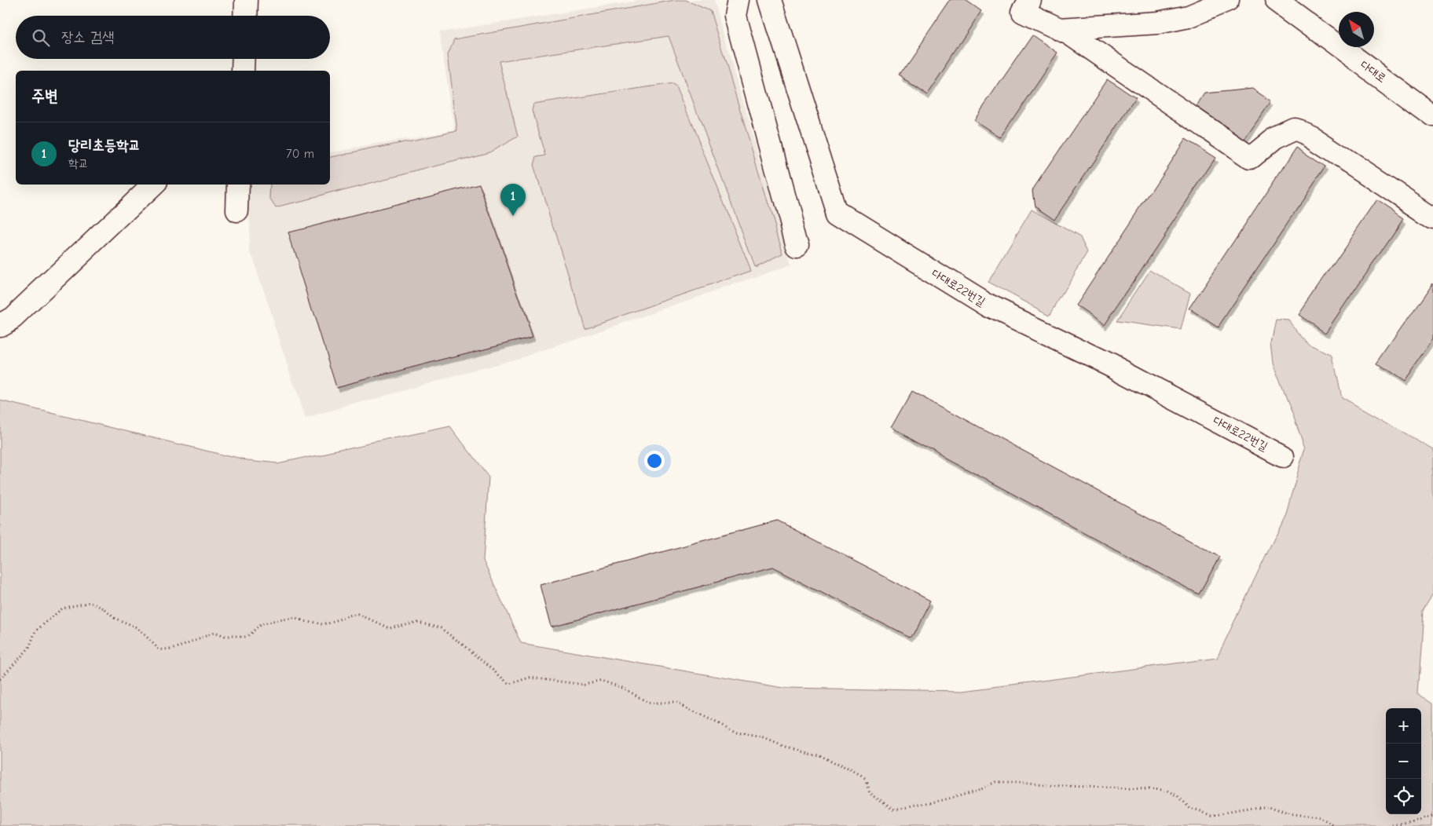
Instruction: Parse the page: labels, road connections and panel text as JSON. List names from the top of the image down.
{
  "streets": {
    "street": ["다대로", "다대로22번길"]
  },
  "north": "top left",
  "page": {
    "search": "장소 검색",
    "heading": "주변",
    "list": [
      {
        "mark": "1",
        "name": "당리초등학교",
        "note": "학교",
        "value": "70 m"
      }
    ],
    "pins": "1",
    "map_buttons": ["+", "−"]
  }
}
